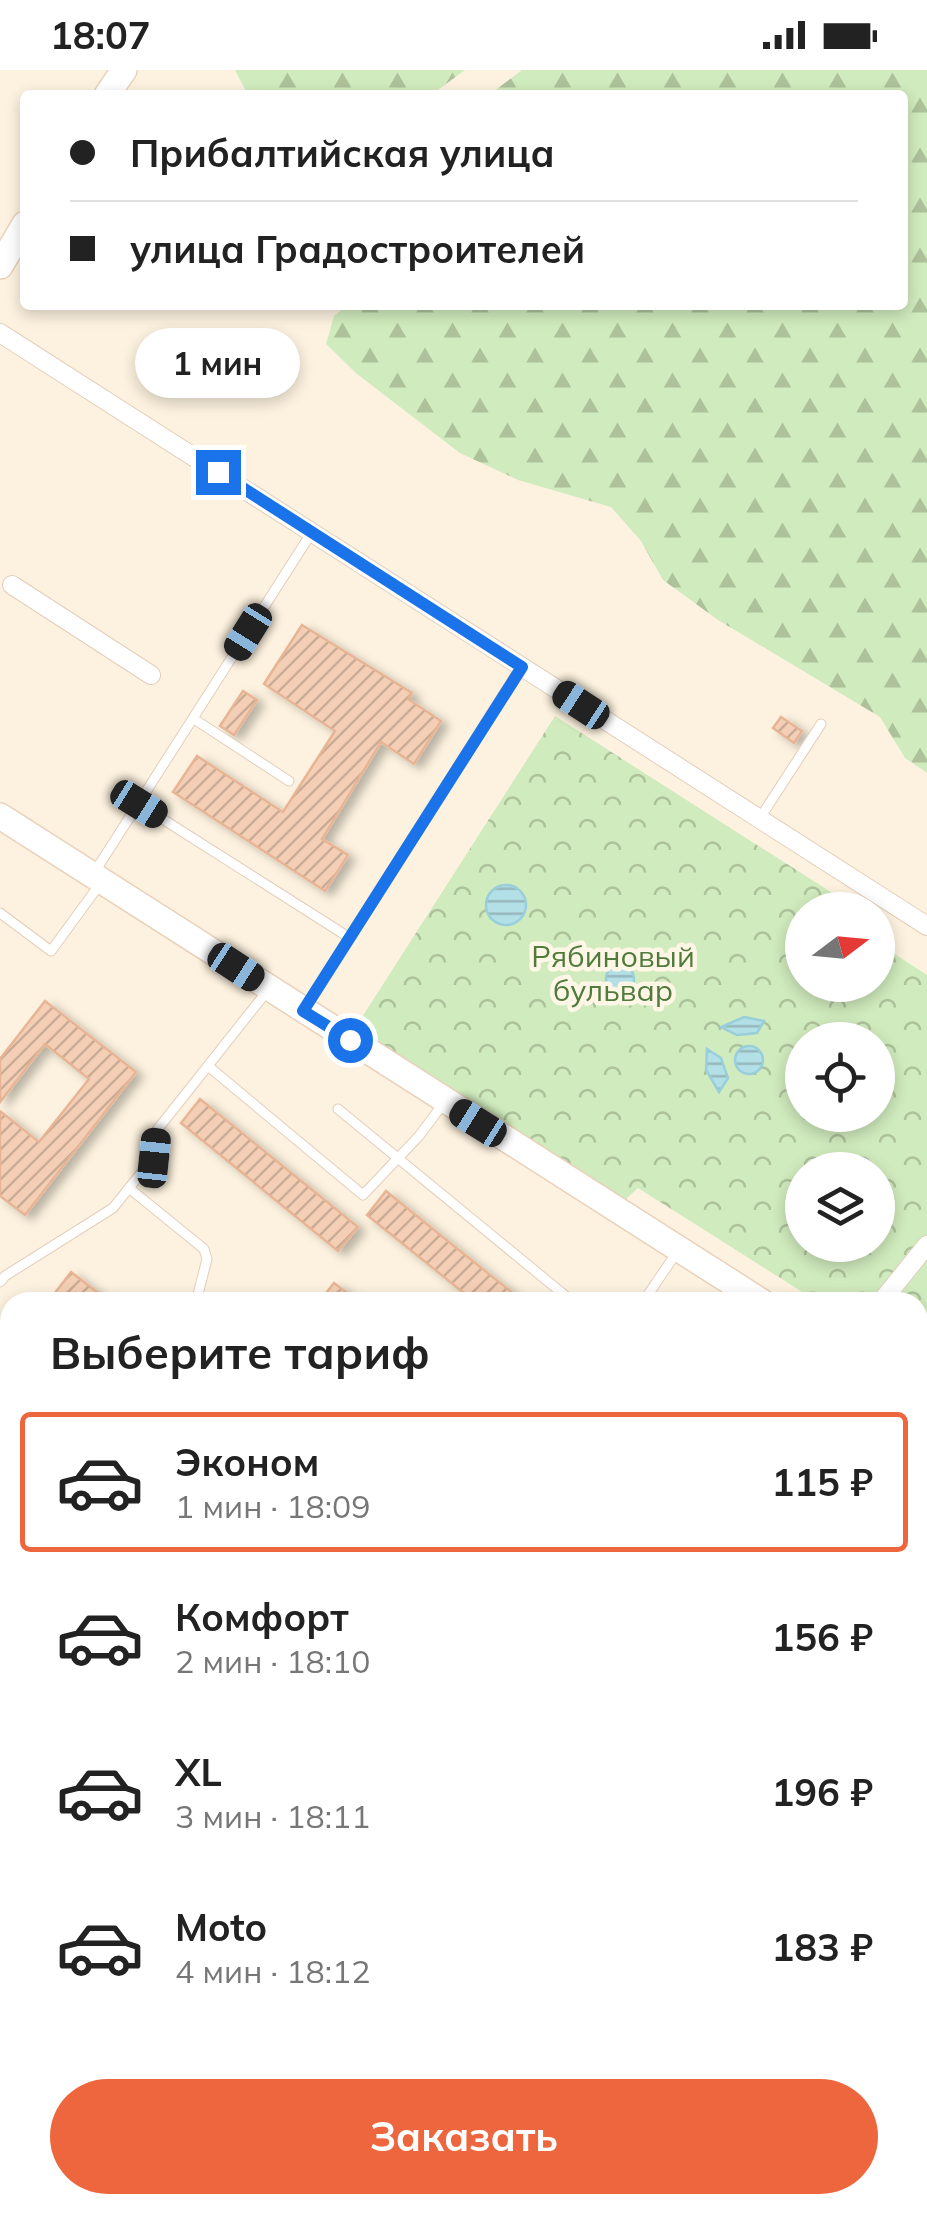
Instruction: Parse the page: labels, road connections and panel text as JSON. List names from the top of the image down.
{
  "parks": ["Рябиновый бульвар"],
  "north": "right",
  "page": {
    "status": "18:07",
    "banner": ["Прибалтийская улица", "улица Градостроителей"],
    "bubble": "1 мин",
    "heading": "Выберите тариф",
    "list": [
      {
        "name": "Эконом",
        "note": "1 мин · 18:09",
        "value": "115 ₽"
      },
      {
        "name": "Комфорт",
        "note": "2 мин · 18:10",
        "value": "156 ₽"
      },
      {
        "name": "XL",
        "note": "3 мин · 18:11",
        "value": "196 ₽"
      },
      {
        "name": "Moto",
        "note": "4 мин · 18:12",
        "value": "183 ₽"
      }
    ],
    "buttons": "Заказать"
  }
}
